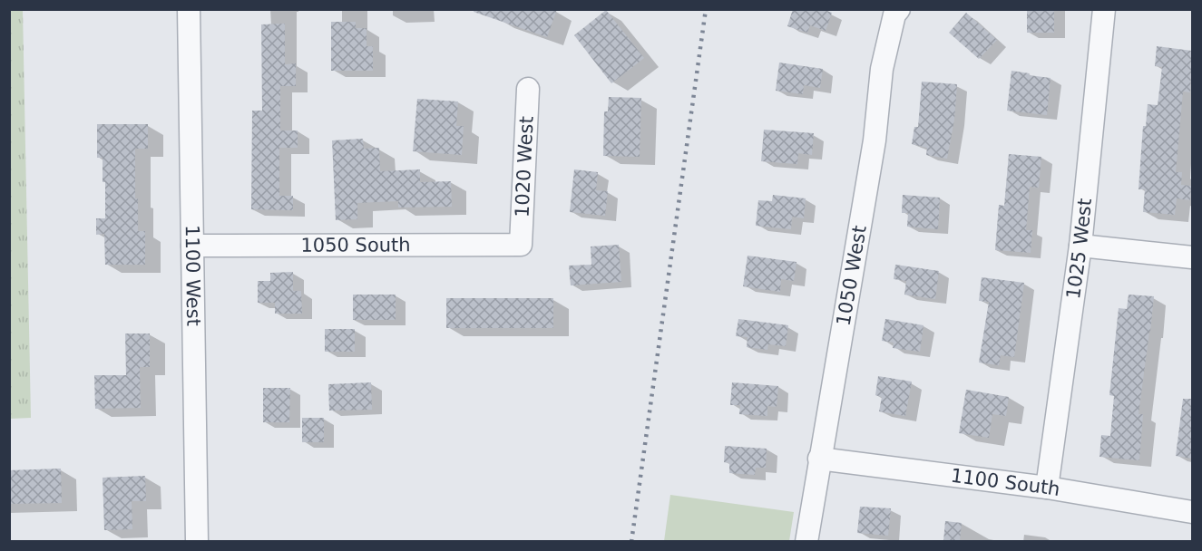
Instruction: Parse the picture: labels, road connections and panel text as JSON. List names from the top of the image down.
{
  "streets": {
    "street": [
      "1020 West",
      "1050 South",
      "1025 West",
      "1050 West",
      "1100 West",
      "1100 South"
    ]
  },
  "crossings": [
    ["1020 West", "1050 South"],
    ["1050 South", "1100 West"],
    ["1025 West", "1100 South"],
    ["1050 West", "1100 South"]
  ]
}
